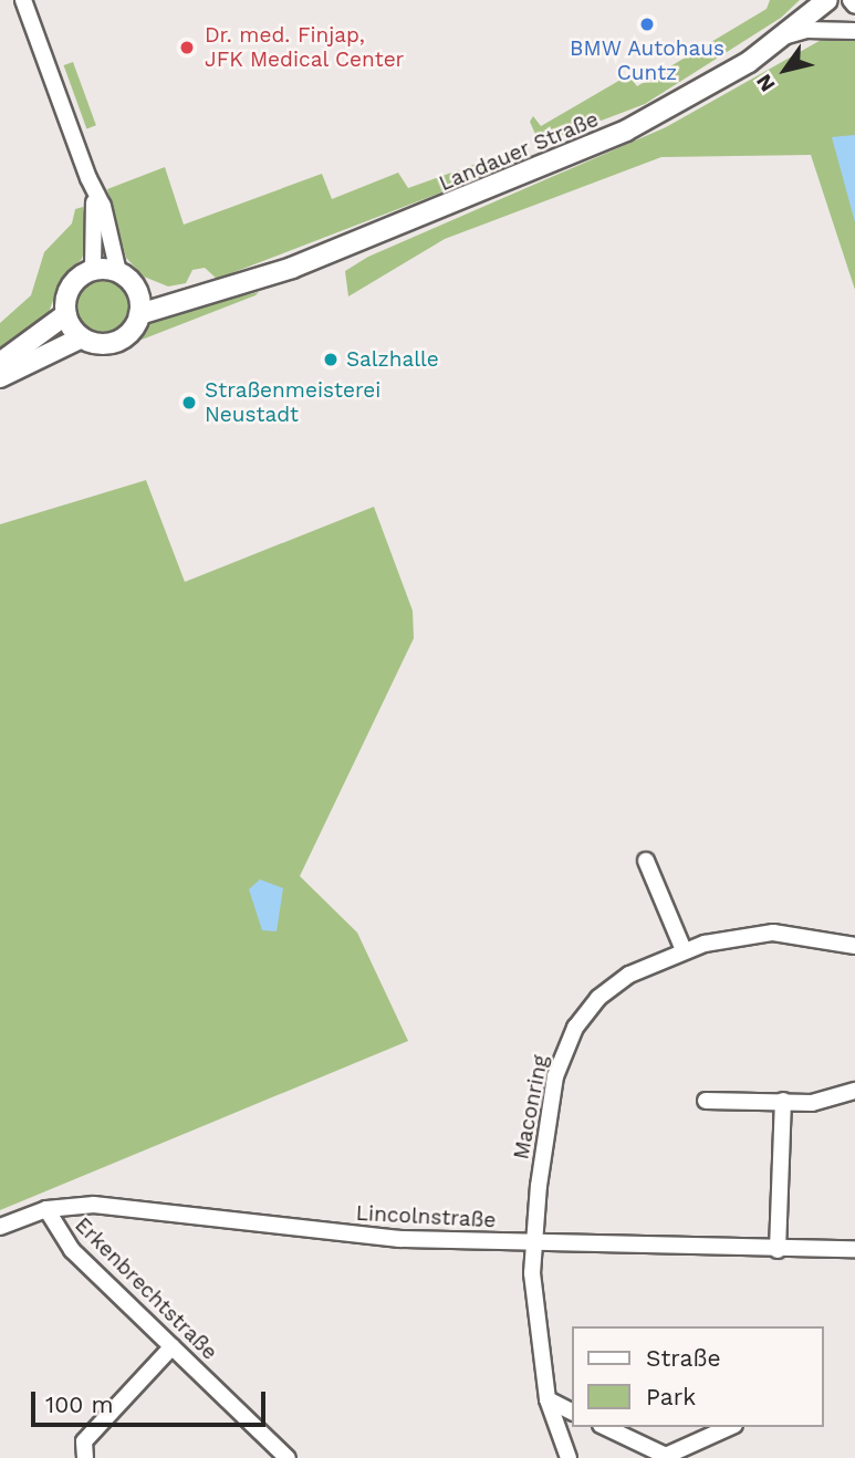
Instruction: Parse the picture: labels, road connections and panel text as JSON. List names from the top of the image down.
{
  "streets": {
    "main road": ["Landauer Straße"],
    "street": ["Maconring", "Lincolnstraße", "Erkenbrechtstraße"]
  },
  "crossings": [
    ["Maconring", "Lincolnstraße"],
    ["Lincolnstraße", "Erkenbrechtstraße"]
  ],
  "places": [
    "BMW Autohaus Cuntz",
    "Dr. med. Finjap, JFK Medical Center",
    "Salzhalle",
    "Straßenmeisterei Neustadt"
  ],
  "legend": ["Straße", "Park"],
  "scale_bar": "100 m",
  "north": "bottom left"
}
